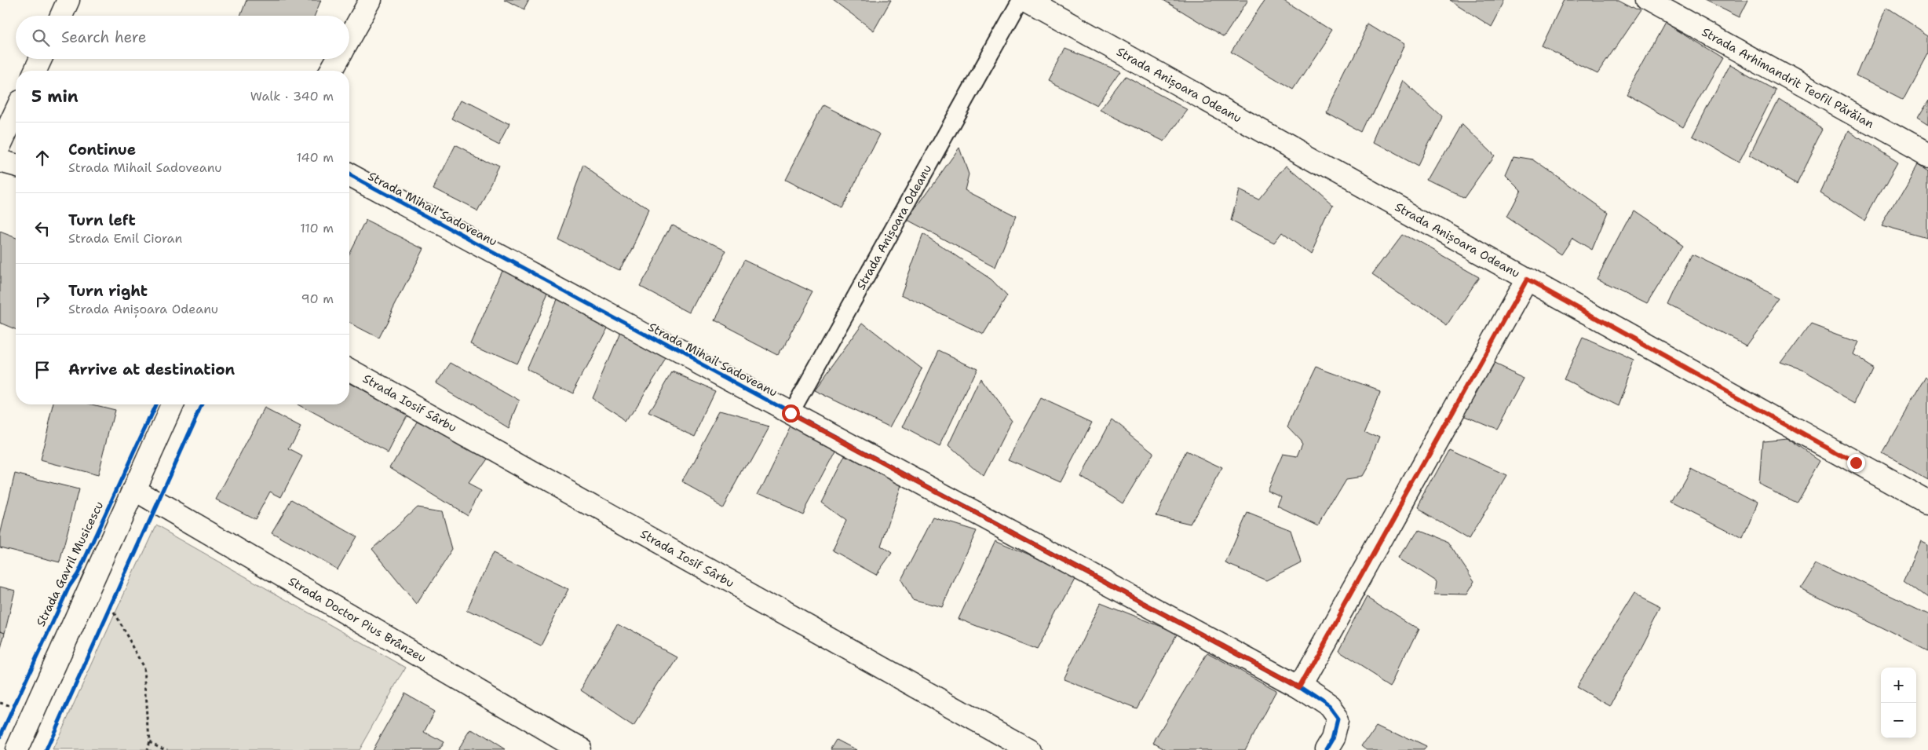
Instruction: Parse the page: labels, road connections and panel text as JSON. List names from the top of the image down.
{
  "streets": {
    "street": [
      "Strada Arhimandrit Teofil Părăian",
      "Strada Anișoara Odeanu",
      "Strada Mihail Sadoveanu",
      "Strada Iosif Sârbu",
      "Strada Doctor Pius Brânzeu"
    ],
    "cycle path": ["Strada Gavril Musicescu"]
  },
  "crossings": [
    ["Strada Anișoara Odeanu", "Strada Mihail Sadoveanu"]
  ],
  "page": {
    "search": "Search here",
    "heading": ["5 min", "Walk · 340 m"],
    "list": [
      ["Continue", "Strada Mihail Sadoveanu", "140 m"],
      ["Turn left", "Strada Emil Cioran", "110 m"],
      ["Turn right", "Strada Anișoara Odeanu", "90 m"],
      "Arrive at destination"
    ],
    "map_buttons": ["+", "−"]
  }
}
